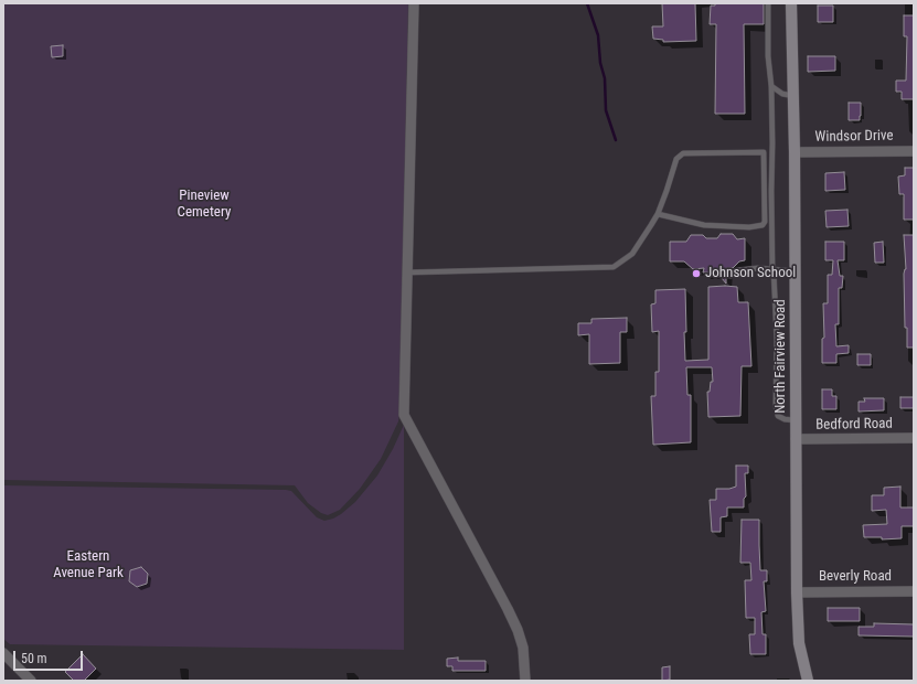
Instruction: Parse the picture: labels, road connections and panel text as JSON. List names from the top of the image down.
{
  "streets": {
    "main road": ["North Fairview Road"],
    "street": ["Windsor Drive", "Bedford Road", "Beverly Road"]
  },
  "crossings": [
    ["Windsor Drive", "North Fairview Road"],
    ["North Fairview Road", "Bedford Road"],
    ["North Fairview Road", "Beverly Road"]
  ],
  "parks": ["Pineview Cemetery", "Eastern Avenue Park"],
  "places": ["Johnson School"],
  "scale_bar": "50 m"
}
